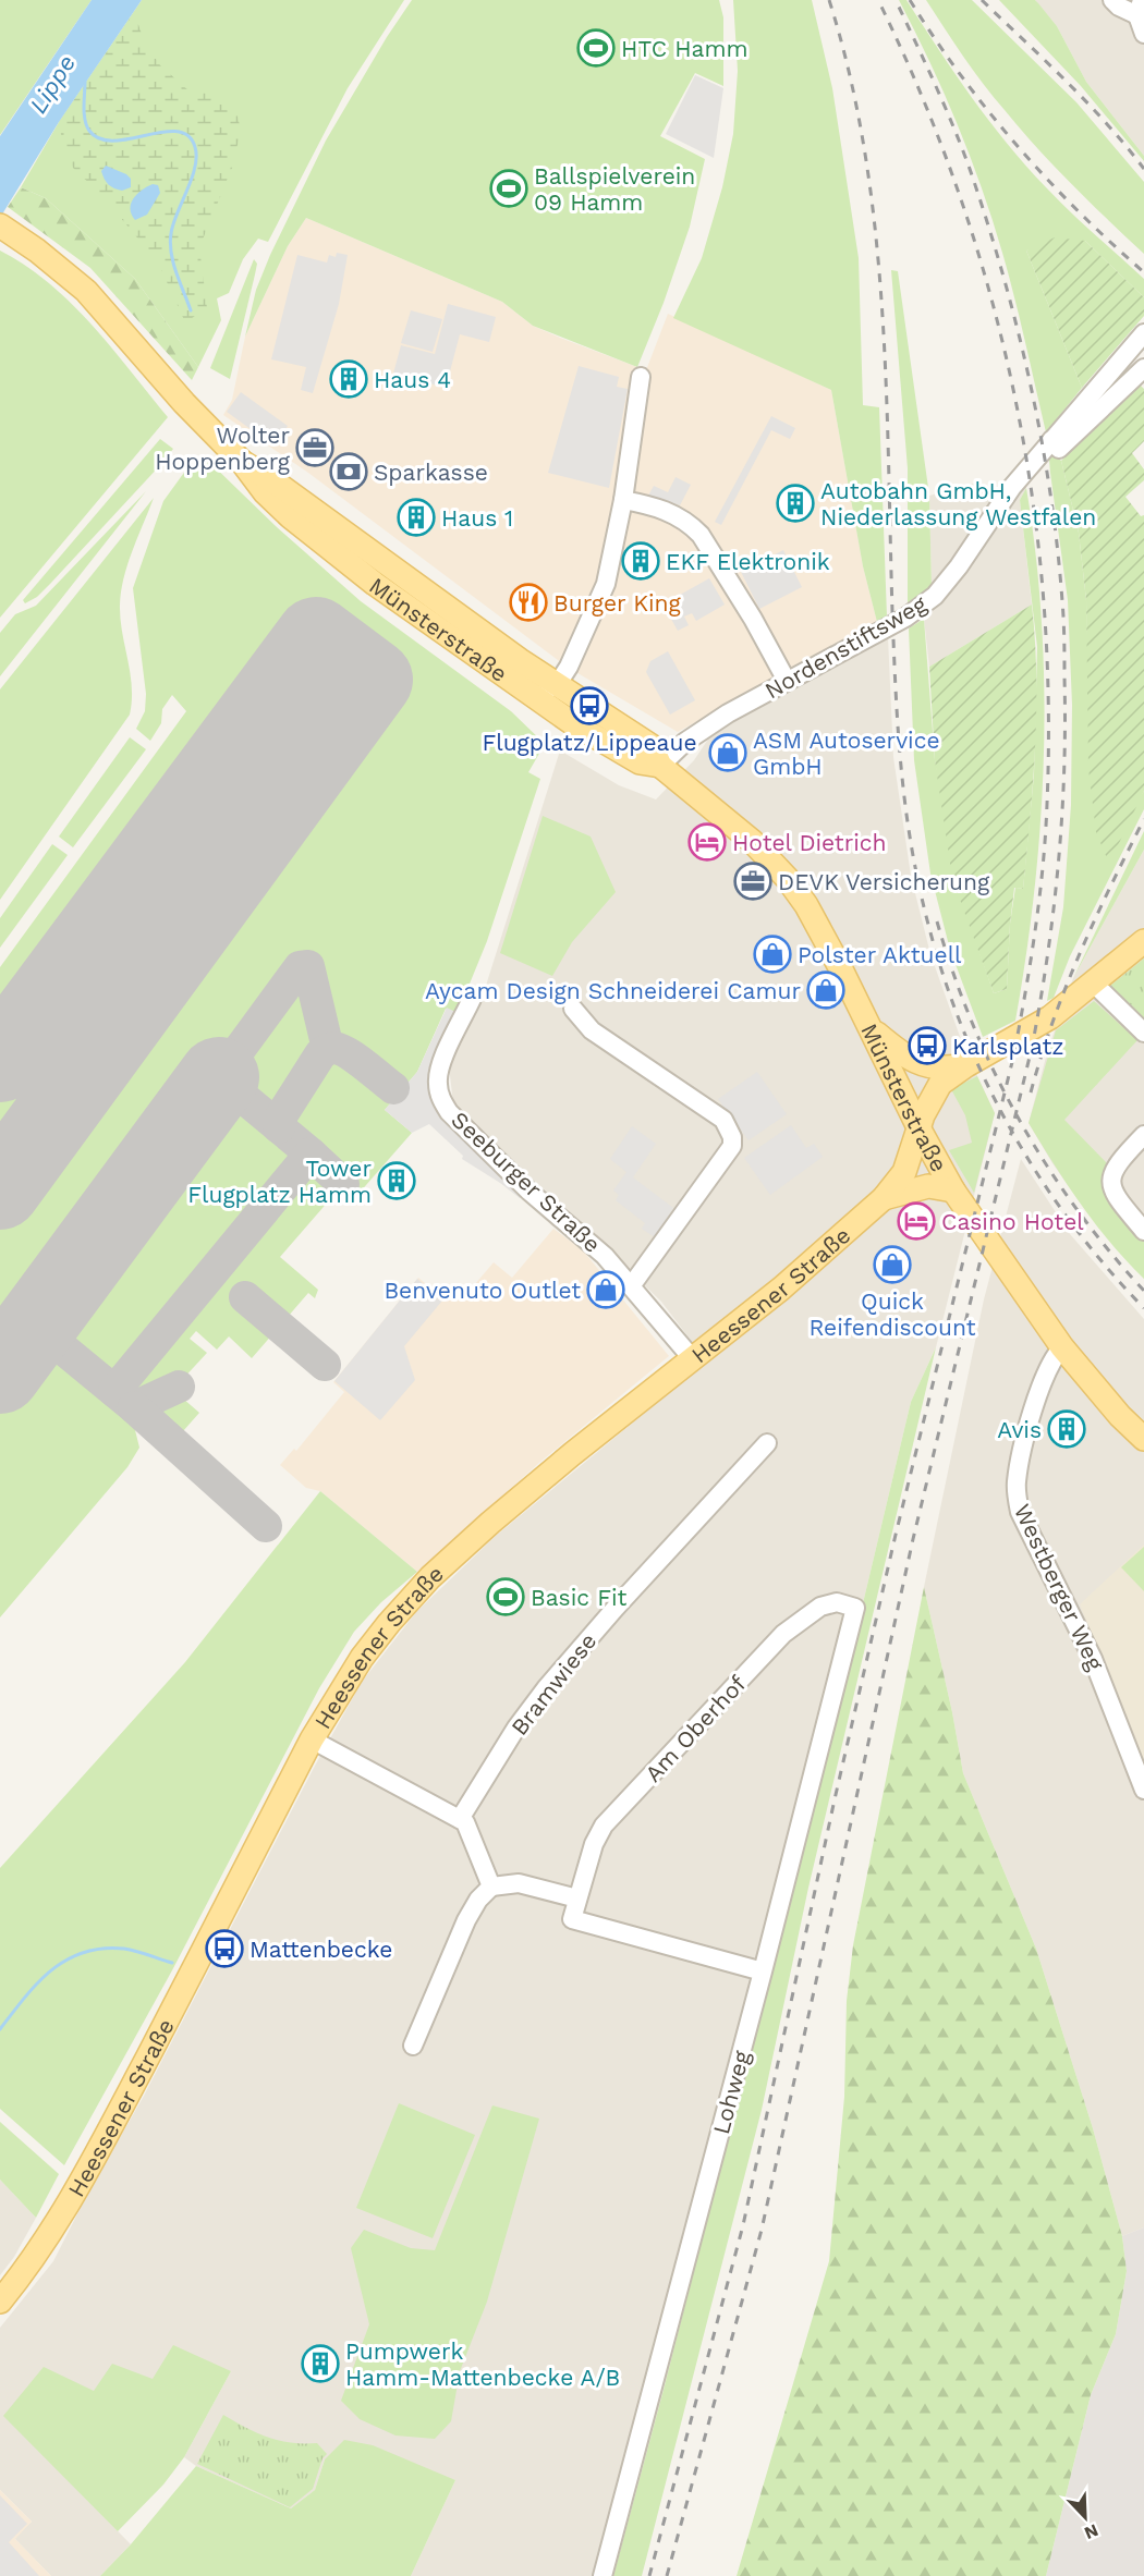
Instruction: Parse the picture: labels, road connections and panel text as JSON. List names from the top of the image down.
{
  "streets": {
    "main road": ["Münsterstraße", "Heessener Straße"],
    "street": [
      "Nordenstiftsweg",
      "Seeburger Straße",
      "Westberger Weg",
      "Bramwiese",
      "Am Oberhof",
      "Lohweg"
    ]
  },
  "crossings": [
    ["Münsterstraße", "Nordenstiftsweg"],
    ["Münsterstraße", "Heessener Straße"],
    ["Münsterstraße", "Westberger Weg"],
    ["Seeburger Straße", "Heessener Straße"],
    ["Am Oberhof", "Lohweg"]
  ],
  "water": ["Lippe"],
  "places": {
    "sports": ["HTC Hamm", "Ballspielverein 09 Hamm", "Basic Fit"],
    "building": [
      "Haus 4",
      "Autobahn GmbH, Niederlassung Westfalen",
      "Haus 1",
      "EKF Elektronik",
      "Tower Flugplatz Hamm",
      "Avis",
      "Pumpwerk Hamm-Mattenbecke A/B"
    ],
    "office": ["Wolter Hoppenberg", "DEVK Versicherung"],
    "bank": ["Sparkasse"],
    "restaurant": ["Burger King"],
    "bus stop": ["Flugplatz/Lippeaue", "Karlsplatz", "Mattenbecke"],
    "shop": [
      "ASM Autoservice GmbH",
      "Polster Aktuell",
      "Aycam Design Schneiderei Camur",
      "Quick Reifendiscount",
      "Benvenuto Outlet"
    ],
    "hotel": ["Hotel Dietrich", "Casino Hotel"]
  },
  "north": "bottom right"
}
